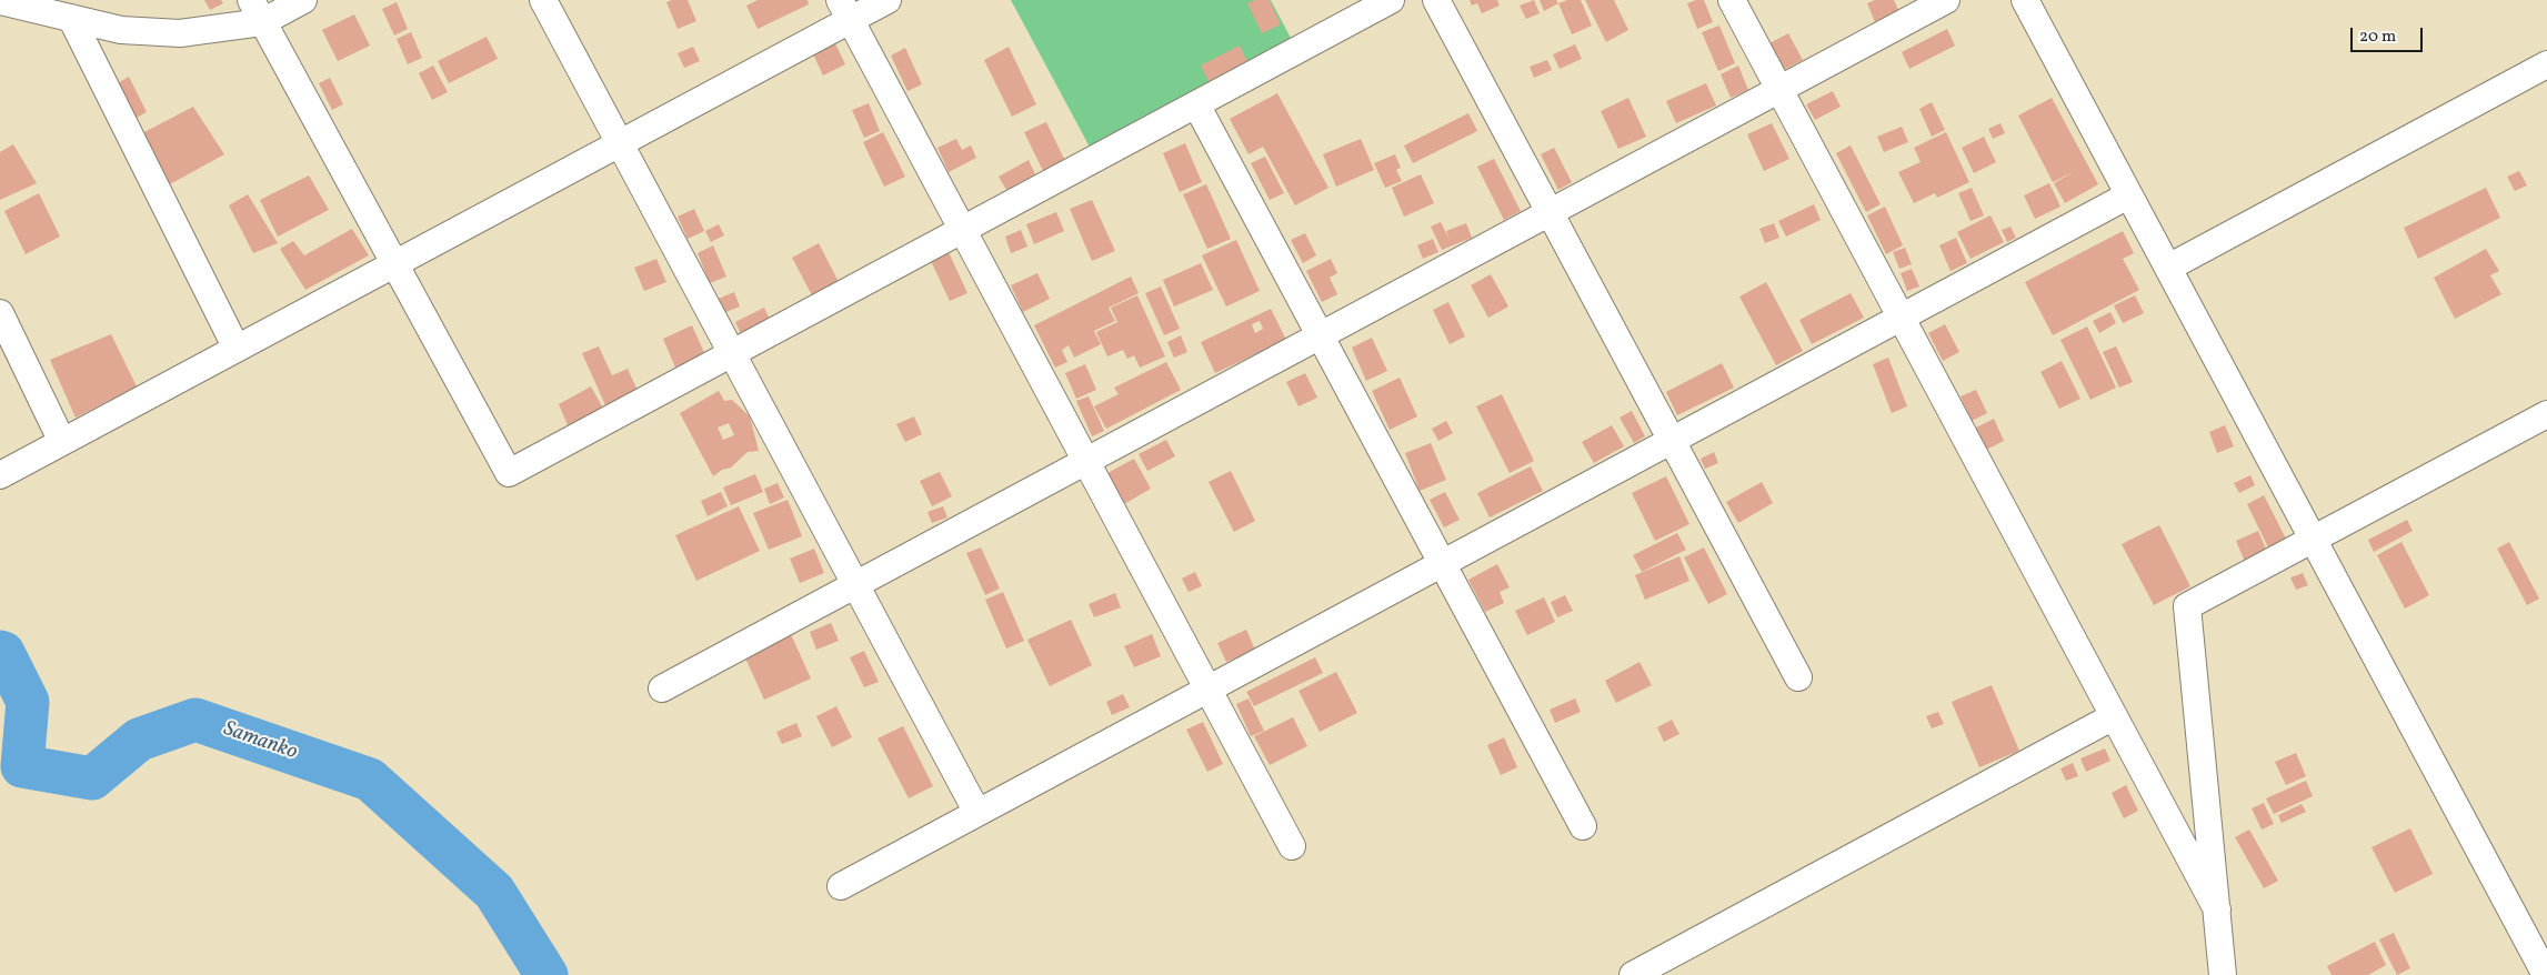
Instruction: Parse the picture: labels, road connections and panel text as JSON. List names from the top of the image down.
{
  "water": ["Samanko"],
  "scale_bar": "20 m"
}
